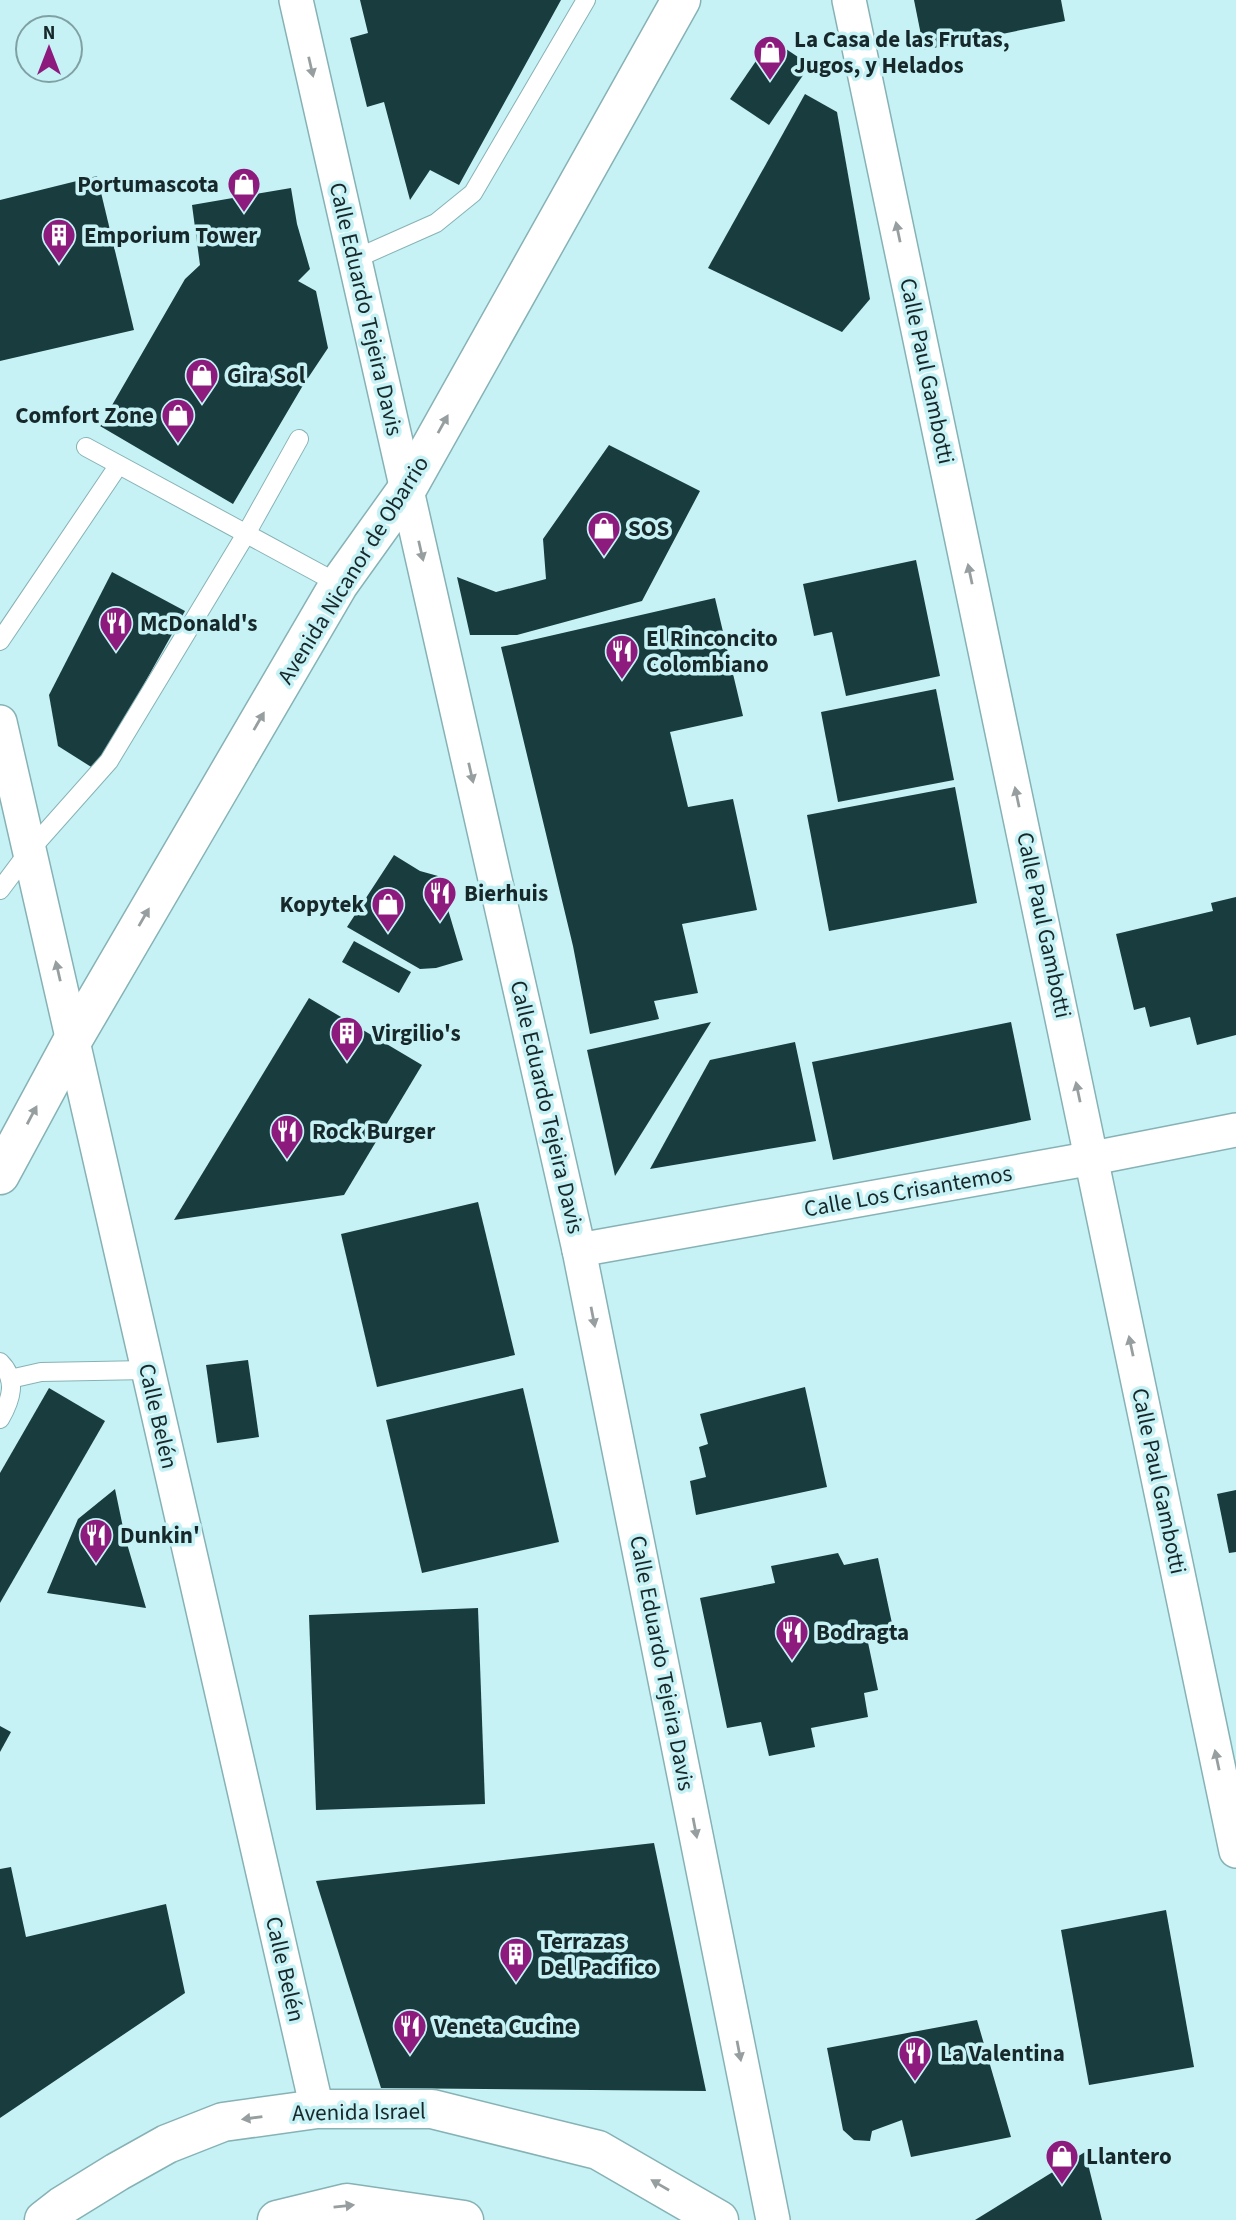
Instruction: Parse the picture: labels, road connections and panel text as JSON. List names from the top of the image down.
{
  "streets": {
    "main road": ["Avenida Nicanor de Obarrio", "Avenida Israel"],
    "street": [
      "Calle Eduardo Tejeira Davis",
      "Calle Paul Gambotti",
      "Calle Los Crisantemos",
      "Calle Belén"
    ]
  },
  "crossings": [
    ["Calle Eduardo Tejeira Davis", "Avenida Nicanor de Obarrio"],
    ["Calle Eduardo Tejeira Davis", "Calle Los Crisantemos"],
    ["Calle Paul Gambotti", "Calle Los Crisantemos"],
    ["Avenida Nicanor de Obarrio", "Calle Belén"],
    ["Calle Belén", "Avenida Israel"]
  ],
  "one_way": [
    "Calle Eduardo Tejeira Davis",
    "Calle Paul Gambotti",
    "Avenida Nicanor de Obarrio",
    "Avenida Israel"
  ],
  "places": {
    "shop": [
      "La Casa de las Frutas, Jugos, y Helados",
      "Portumascota",
      "Gira Sol",
      "Comfort Zone",
      "SOS",
      "Kopytek",
      "Llantero"
    ],
    "building": ["Emporium Tower", "Virgilio's", "Terrazas Del Pacifico"],
    "restaurant": [
      "McDonald's",
      "El Rinconcito Colombiano",
      "Bierhuis",
      "Rock Burger",
      "Dunkin'",
      "Bodragta",
      "Veneta Cucine",
      "La Valentina"
    ]
  },
  "north": "top"
}
